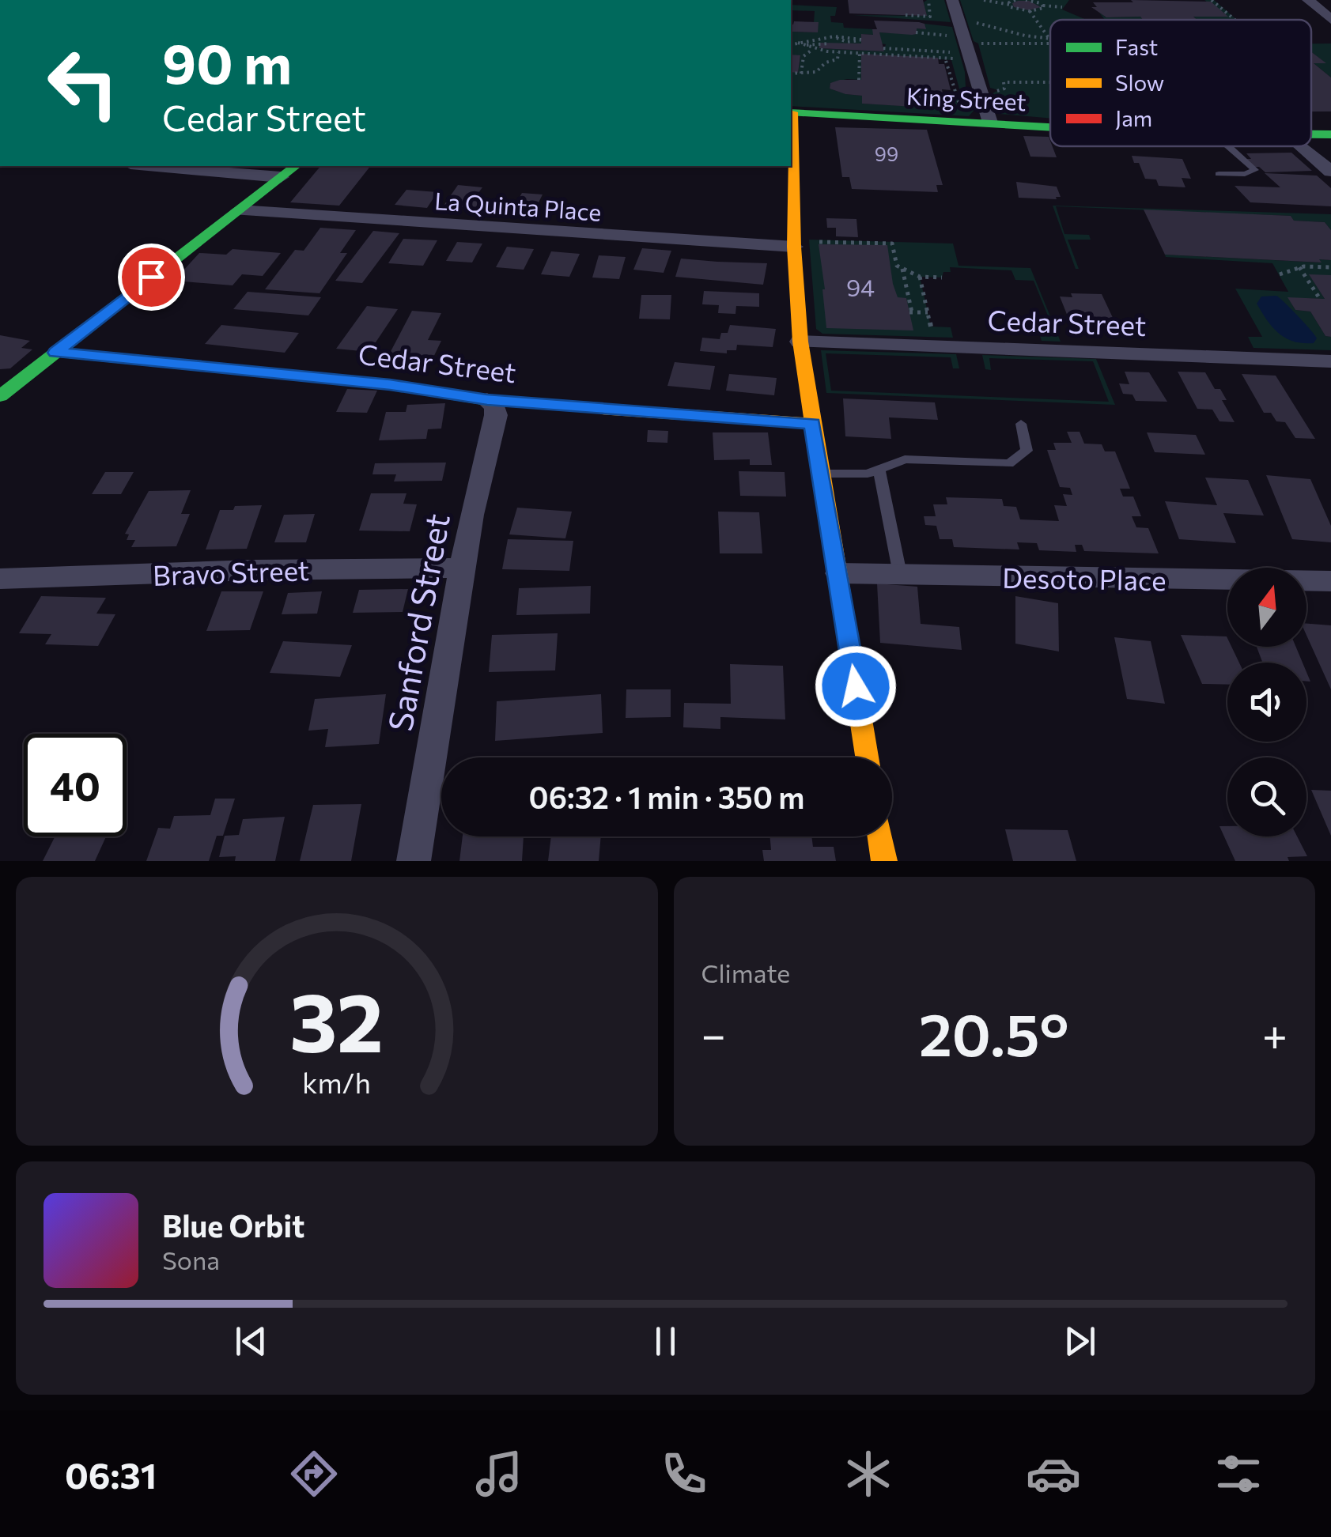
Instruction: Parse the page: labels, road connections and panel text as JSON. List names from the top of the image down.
{
  "streets": {
    "street": [
      "King Street",
      "La Quinta Place",
      "Cedar Street",
      "Bravo Street",
      "Desoto Place",
      "Sanford Street"
    ]
  },
  "crossings": [
    ["Cedar Street", "Sanford Street"],
    ["Bravo Street", "Sanford Street"]
  ],
  "house_numbers": ["99", "94"],
  "legend": ["Fast", "Slow", "Jam"],
  "north": "top",
  "page": {
    "turn": ["90 m", "Cedar Street"],
    "limit": "40",
    "trip": "06:32 · 1 min · 350 m",
    "tile": "Climate",
    "heat": ["−", "20.5°", "+"],
    "song": ["Blue Orbit", "Sona"],
    "tabs": "06:31",
    "gauge": ["32", "km/h"]
  }
}
